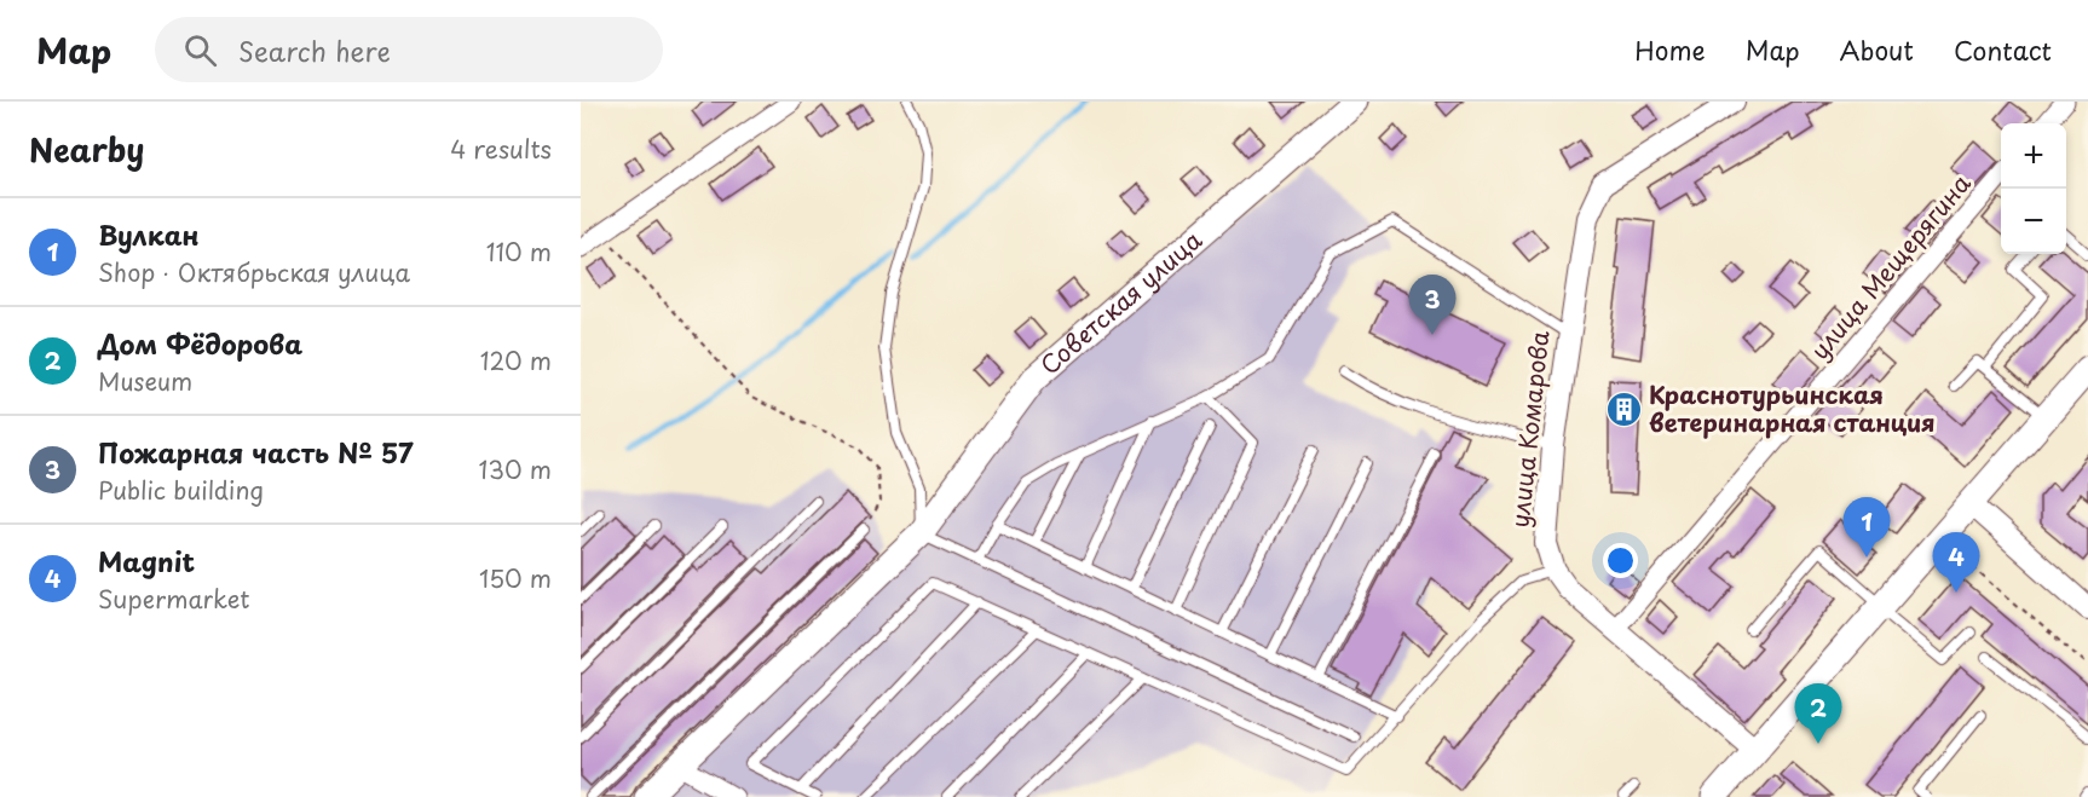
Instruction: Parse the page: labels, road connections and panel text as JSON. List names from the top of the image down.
{
  "streets": {
    "main road": ["Советская улица"],
    "street": ["улица Мещерягина", "улица Комарова"]
  },
  "crossings": [
    ["улица Мещерягина", "улица Комарова"]
  ],
  "places": {
    "building": ["Краснотурьинская ветеринарная станция"]
  },
  "page": {
    "header": "Map",
    "search": "Search here",
    "nav": [
      "Home",
      "Map",
      "About",
      "Contact"
    ],
    "heading": ["Nearby", "4 results"],
    "map_buttons": ["+", "−"],
    "list": [
      {
        "mark": "1",
        "name": "Вулкан",
        "note": "Shop · Октябрьская улица",
        "value": "110 m"
      },
      {
        "mark": "2",
        "name": "Дом Фёдорова",
        "note": "Museum",
        "value": "120 m"
      },
      {
        "mark": "3",
        "name": "Пожарная часть № 57",
        "note": "Public building",
        "value": "130 m"
      },
      {
        "mark": "4",
        "name": "Magnit",
        "note": "Supermarket",
        "value": "150 m"
      }
    ],
    "pins": [
      "3",
      "1",
      "4",
      "2"
    ]
  }
}
